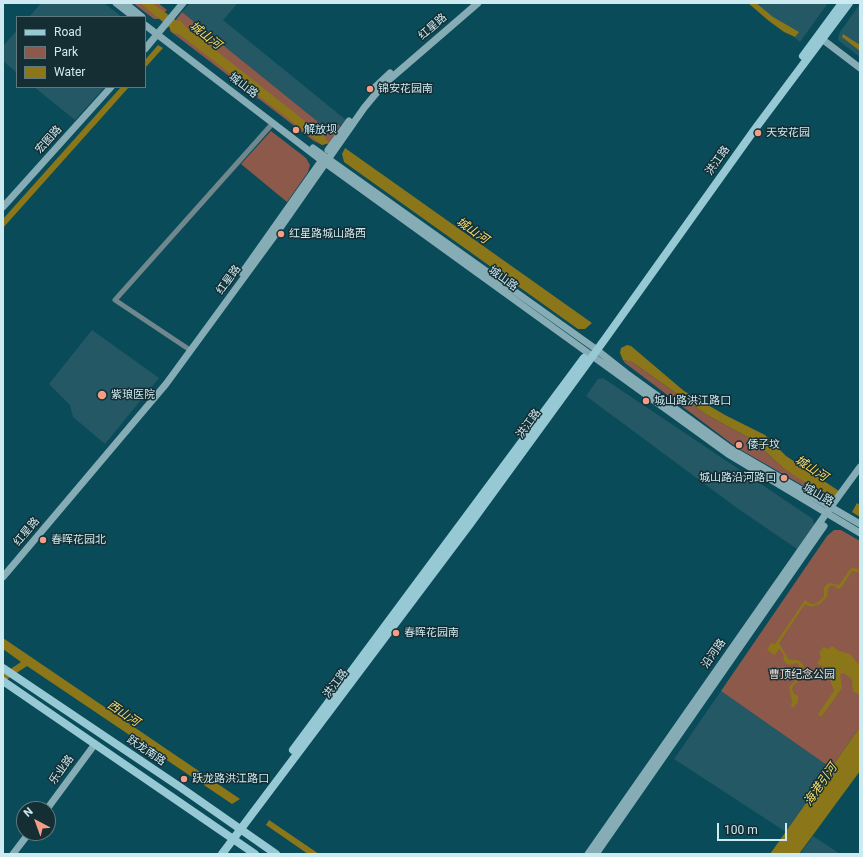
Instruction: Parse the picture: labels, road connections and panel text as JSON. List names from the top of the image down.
{
  "streets": {
    "main road": [
      "红星路",
      "城山路",
      "宏图路",
      "洪江路",
      "沿河路",
      "跃龙南路",
      "乐业路"
    ]
  },
  "crossings": [
    ["红星路", "城山路"],
    ["城山路", "洪江路"],
    ["城山路", "沿河路"],
    ["洪江路", "跃龙南路"],
    ["跃龙南路", "乐业路"]
  ],
  "water": ["城山河", "西山河", "海港引河"],
  "parks": ["曹顶纪念公园"],
  "places": [
    "锦安花园南",
    "解放坝",
    "天安花园",
    "红星路城山路西",
    "紫琅医院",
    "城山路洪江路口",
    "倭子坟",
    "城山路沿河路口",
    "春晖花园北",
    "春晖花园南",
    "跃龙路洪江路口"
  ],
  "legend": ["Road", "Park", "Water"],
  "scale_bar": "100 m",
  "north": "top left"
}
